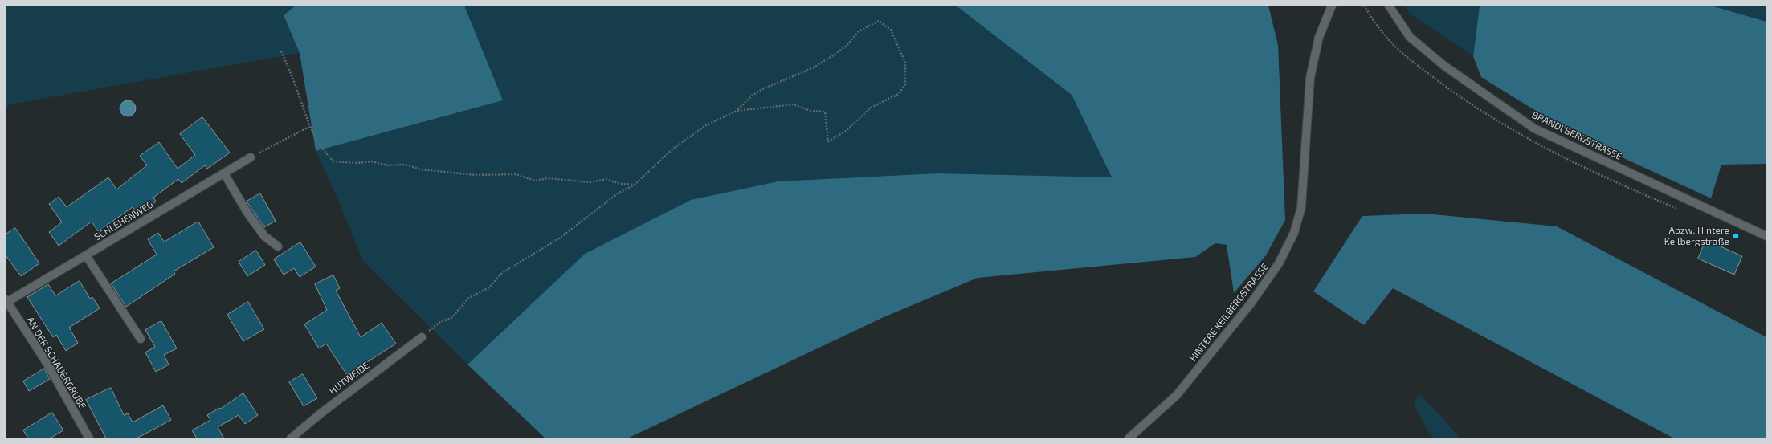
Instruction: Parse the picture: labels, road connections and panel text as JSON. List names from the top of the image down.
{
  "streets": {
    "street": [
      "BRANDLBERGSTRASSE",
      "SCHLEHENWEG",
      "HINTERE KEILBERGSTRASSE",
      "AN DER SCHAUERGRUBE",
      "HUTWEIDE"
    ]
  },
  "crossings": [
    ["SCHLEHENWEG", "AN DER SCHAUERGRUBE"]
  ],
  "places": ["Abzw. Hintere Keilbergstraße"]
}
